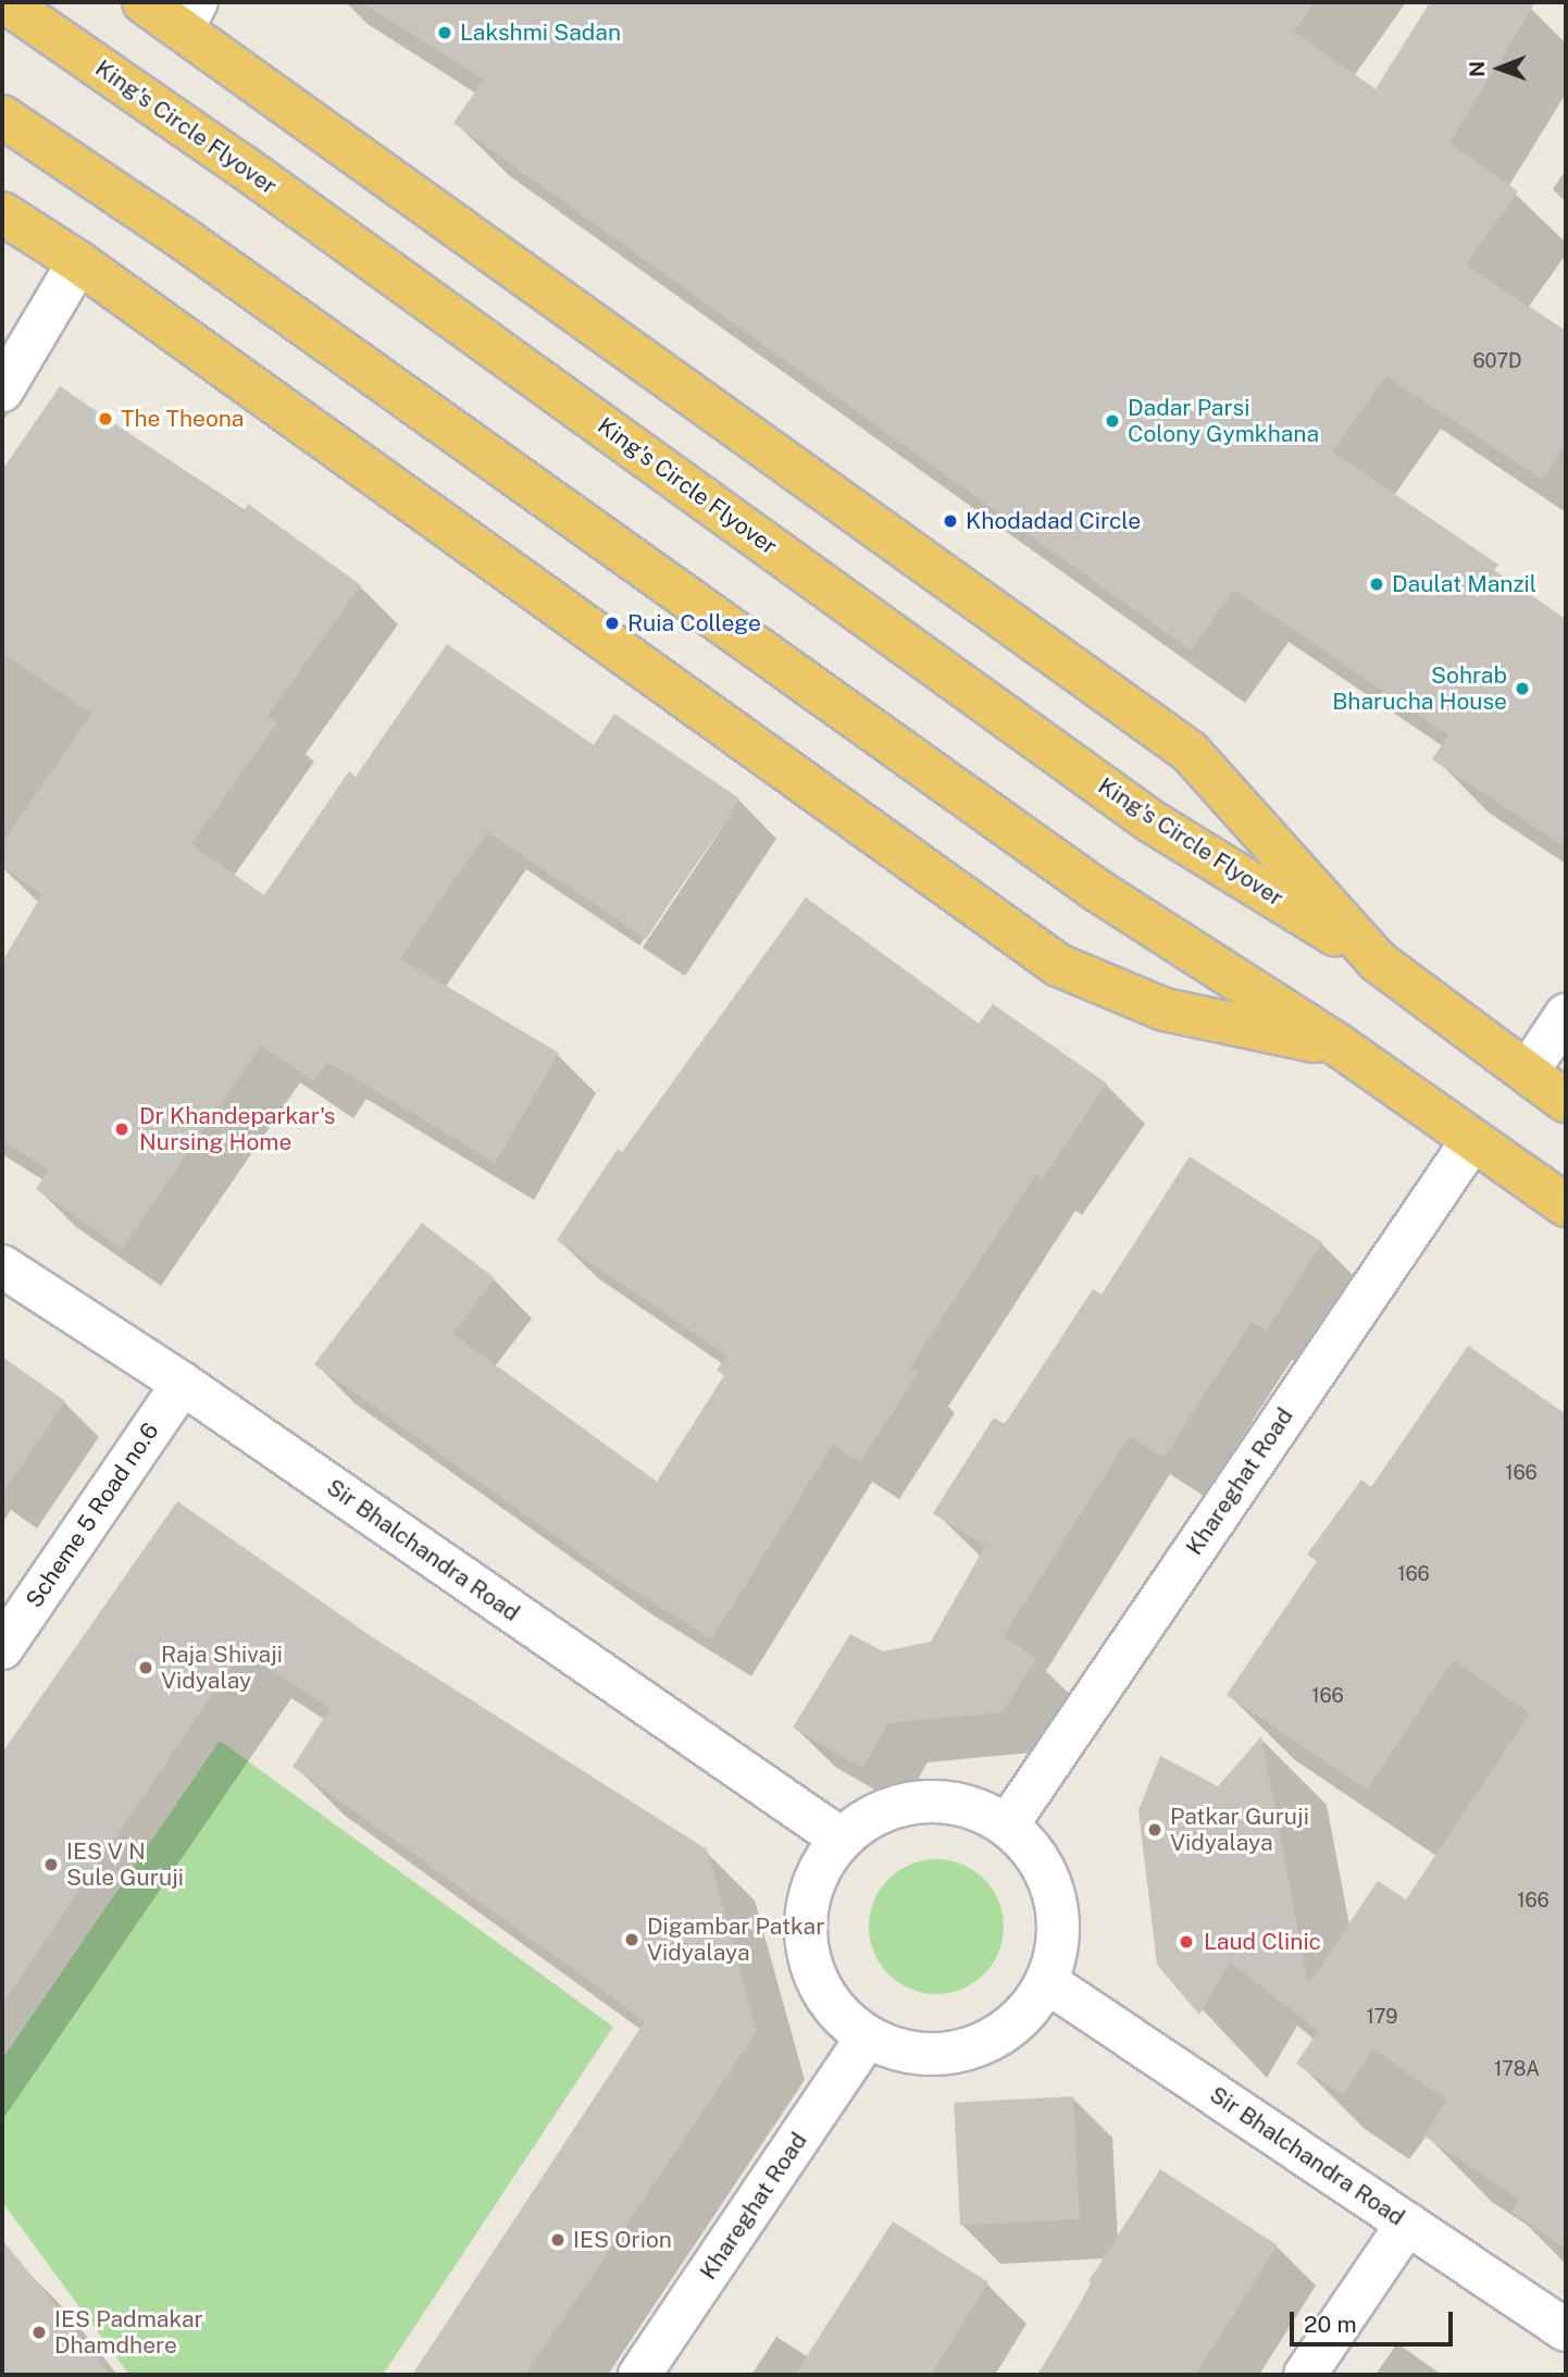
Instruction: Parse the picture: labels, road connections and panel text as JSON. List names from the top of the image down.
{
  "streets": {
    "highway": ["King's Circle Flyover"],
    "street": ["Khareghat Road", "Scheme 5 Road no.6", "Sir Bhalchandra Road"]
  },
  "crossings": [
    ["Khareghat Road", "Sir Bhalchandra Road"],
    ["Scheme 5 Road no.6", "Sir Bhalchandra Road"]
  ],
  "places": [
    "Lakshmi Sadan",
    "The Theona",
    "Dadar Parsi Colony Gymkhana",
    "Khodadad Circle",
    "Daulat Manzil",
    "Ruia College",
    "Sohrab Bharucha House",
    "Dr Khandeparkar's Nursing Home",
    "Raja Shivaji Vidyalay",
    "Patkar Guruji Vidyalaya",
    "IES V N Sule Guruji",
    "Digambar Patkar Vidyalaya",
    "Laud Clinic",
    "IES Orion",
    "IES Padmakar Dhamdhere"
  ],
  "house_numbers": [
    "607D",
    "166",
    "166",
    "166",
    "166",
    "179",
    "178A"
  ],
  "scale_bar": "20 m",
  "north": "left"
}
